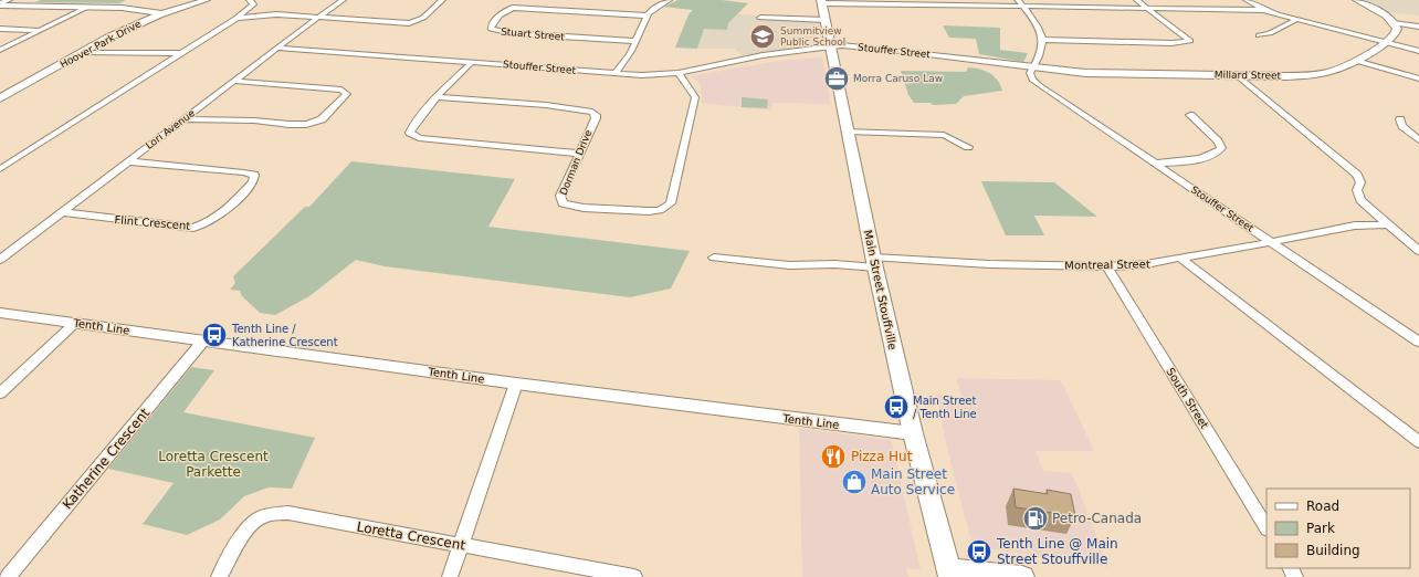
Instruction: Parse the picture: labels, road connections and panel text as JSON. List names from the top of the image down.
{
  "streets": {
    "main road": ["Main Street Stouffville"],
    "street": [
      "Stuart Street",
      "Hoover Park Drive",
      "Stouffer Street",
      "Millard Street",
      "Lori Avenue",
      "Dorman Drive",
      "Flint Crescent",
      "Montreal Street",
      "Tenth Line",
      "South Street",
      "Katherine Crescent",
      "Loretta Crescent"
    ]
  },
  "crossings": [
    ["Stouffer Street", "Millard Street"],
    ["Stouffer Street", "Lori Avenue"],
    ["Stouffer Street", "Dorman Drive"],
    ["Stouffer Street", "Montreal Street"],
    ["Stouffer Street", "Main Street Stouffville"],
    ["Lori Avenue", "Flint Crescent"],
    ["Montreal Street", "Main Street Stouffville"],
    ["Montreal Street", "South Street"],
    ["Main Street Stouffville", "Tenth Line"],
    ["Tenth Line", "Katherine Crescent"]
  ],
  "parks": ["Loretta Crescent Parkette"],
  "places": {
    "school or university": ["Summitview Public School"],
    "office": ["Morra Caruso Law"],
    "bus stop": ["Tenth Line / Katherine Crescent", "Main Street / Tenth Line", "Tenth Line @ Main Street Stouffville"],
    "restaurant": ["Pizza Hut"],
    "shop": ["Main Street Auto Service"],
    "fuel station": ["Petro-Canada"]
  },
  "legend": ["Road", "Park", "Building"]
}
